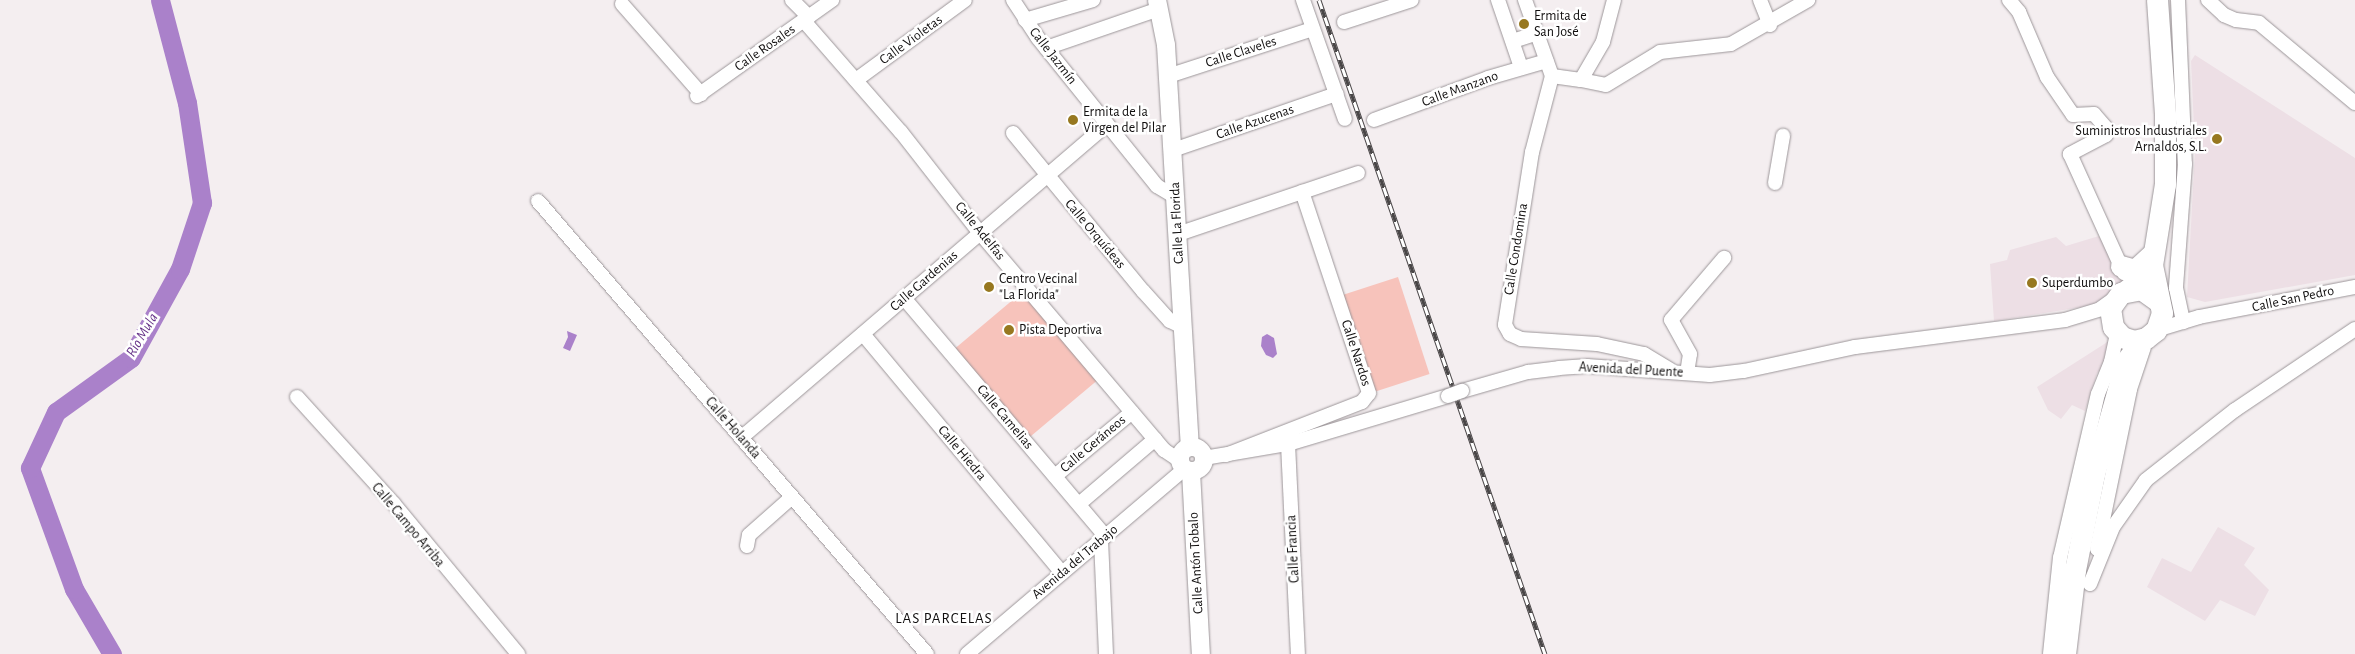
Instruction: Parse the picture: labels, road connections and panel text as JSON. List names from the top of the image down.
{
  "streets": {
    "main road": ["Calle La Florida", "Calle Antón Tobalo"],
    "street": [
      "Calle Violetas",
      "Calle Rosales",
      "Calle Claveles",
      "Calle Jazmín",
      "Calle Manzano",
      "Calle Azucenas",
      "Calle Adelfas",
      "Calle Orquídeas",
      "Calle Condomina",
      "Calle Gardenias",
      "Calle San Pedro",
      "Calle Nardos",
      "Avenida del Puente",
      "Calle Camelias",
      "Calle Holanda",
      "Calle Geráneos",
      "Calle Hiedra",
      "Calle Campo Arriba",
      "Calle Francia",
      "Avenida del Trabajo"
    ]
  },
  "crossings": [
    ["Calle Violetas", "Calle Adelfas"],
    ["Calle Rosales", "Calle Adelfas"],
    ["Calle Claveles", "Calle La Florida"],
    ["Calle Jazmín", "Calle La Florida"],
    ["Calle Jazmín", "Calle Gardenias"],
    ["Calle Azucenas", "Calle La Florida"],
    ["Calle La Florida", "Calle Adelfas"],
    ["Calle La Florida", "Calle Orquídeas"],
    ["Calle La Florida", "Avenida del Puente"],
    ["Calle La Florida", "Avenida del Trabajo"],
    ["Calle La Florida", "Calle Antón Tobalo"],
    ["Calle Adelfas", "Calle Gardenias"],
    ["Calle Adelfas", "Avenida del Puente"],
    ["Calle Adelfas", "Calle Geráneos"],
    ["Calle Adelfas", "Avenida del Trabajo"],
    ["Calle Adelfas", "Calle Antón Tobalo"],
    ["Calle Orquídeas", "Calle Gardenias"],
    ["Calle Condomina", "Avenida del Puente"],
    ["Calle Gardenias", "Calle Camelias"],
    ["Calle Gardenias", "Calle Holanda"],
    ["Calle Gardenias", "Calle Hiedra"],
    ["Calle San Pedro", "Avenida del Puente"],
    ["Calle Nardos", "Avenida del Puente"],
    ["Avenida del Puente", "Calle Francia"],
    ["Avenida del Puente", "Avenida del Trabajo"],
    ["Avenida del Puente", "Calle Antón Tobalo"],
    ["Calle Camelias", "Calle Geráneos"],
    ["Calle Camelias", "Avenida del Trabajo"],
    ["Calle Hiedra", "Avenida del Trabajo"],
    ["Avenida del Trabajo", "Calle Antón Tobalo"]
  ],
  "districts": ["LAS PARCELAS"],
  "water": ["Río Mula"],
  "places": [
    "Ermita de San José",
    "Ermita de la Virgen del Pilar",
    "Suministros Industriales Arnaldos, S.L.",
    "Superdumbo",
    "Centro Vecinal \"La Florida\"",
    "Pista Deportiva"
  ]
}
